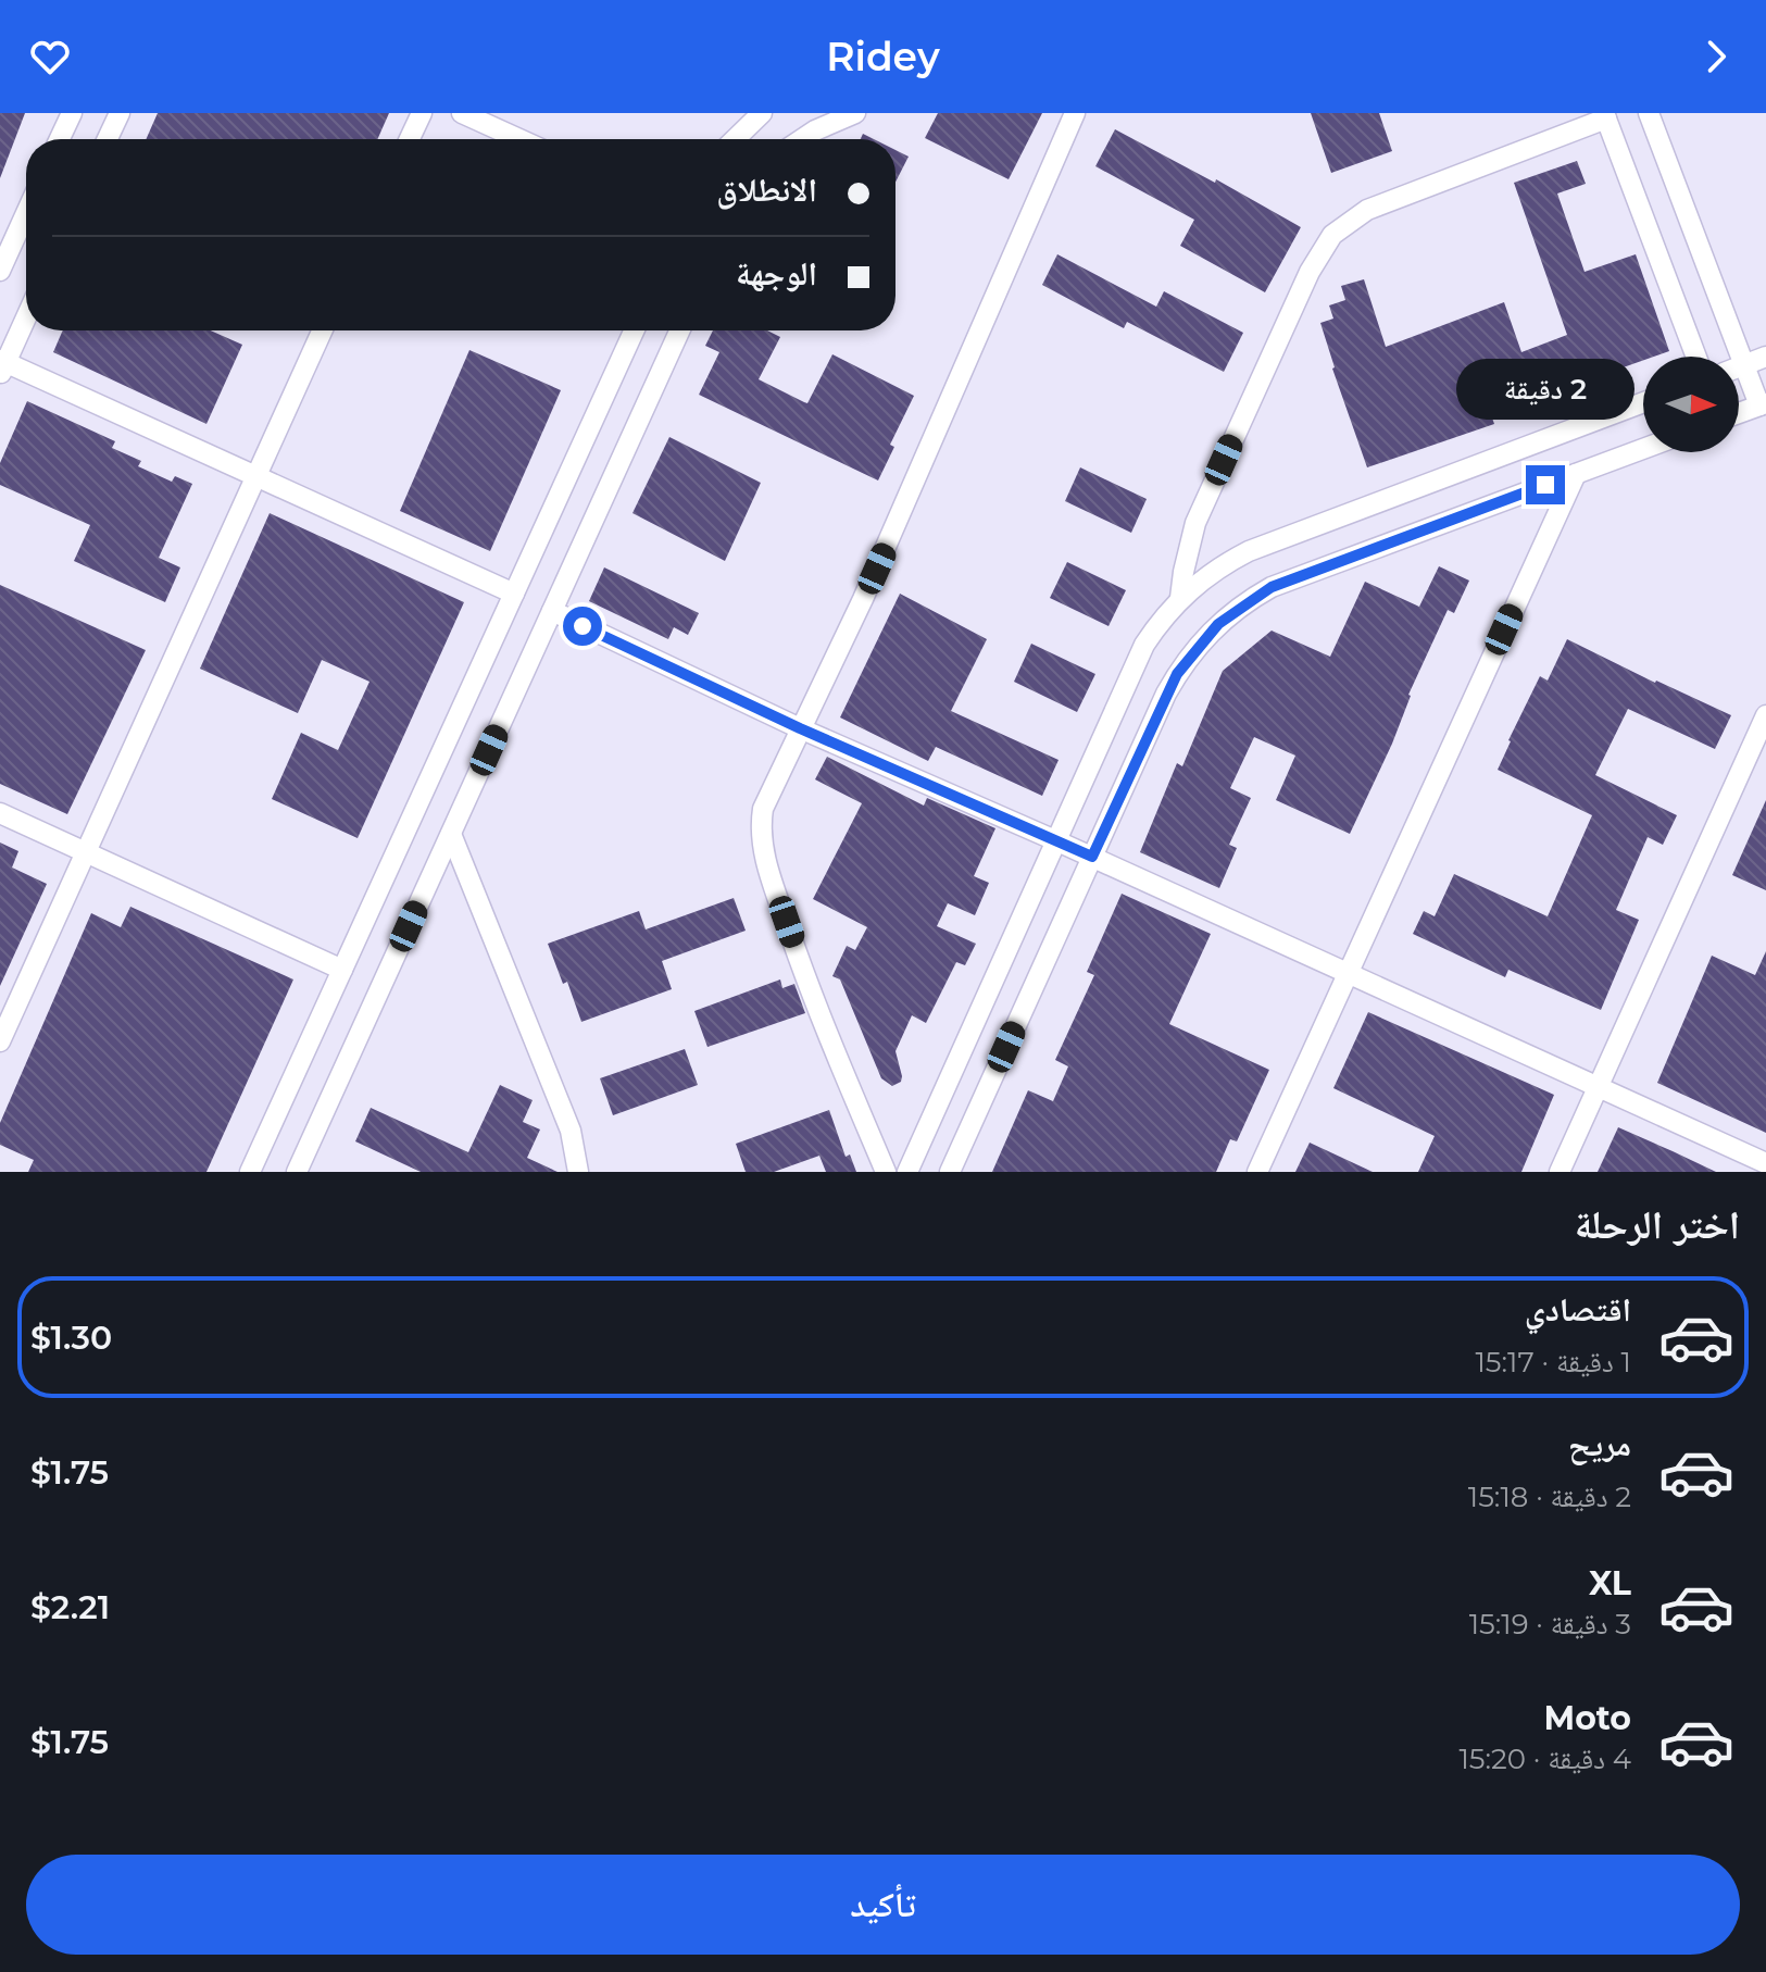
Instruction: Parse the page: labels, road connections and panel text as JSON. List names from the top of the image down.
{
  "north": "right",
  "page": {
    "header": "Ridey",
    "banner": ["الانطلاق", "الوجهة"],
    "bubble": "2 دقيقة",
    "heading": "اختر الرحلة",
    "list": [
      {
        "name": "اقتصادي",
        "note": "1 دقيقة · 15:17",
        "value": "$1.30"
      },
      {
        "name": "مريح",
        "note": "2 دقيقة · 15:18",
        "value": "$1.75"
      },
      {
        "name": "XL",
        "note": "3 دقيقة · 15:19",
        "value": "$2.21"
      },
      {
        "name": "Moto",
        "note": "4 دقيقة · 15:20",
        "value": "$1.75"
      }
    ],
    "buttons": "تأكيد"
  }
}
